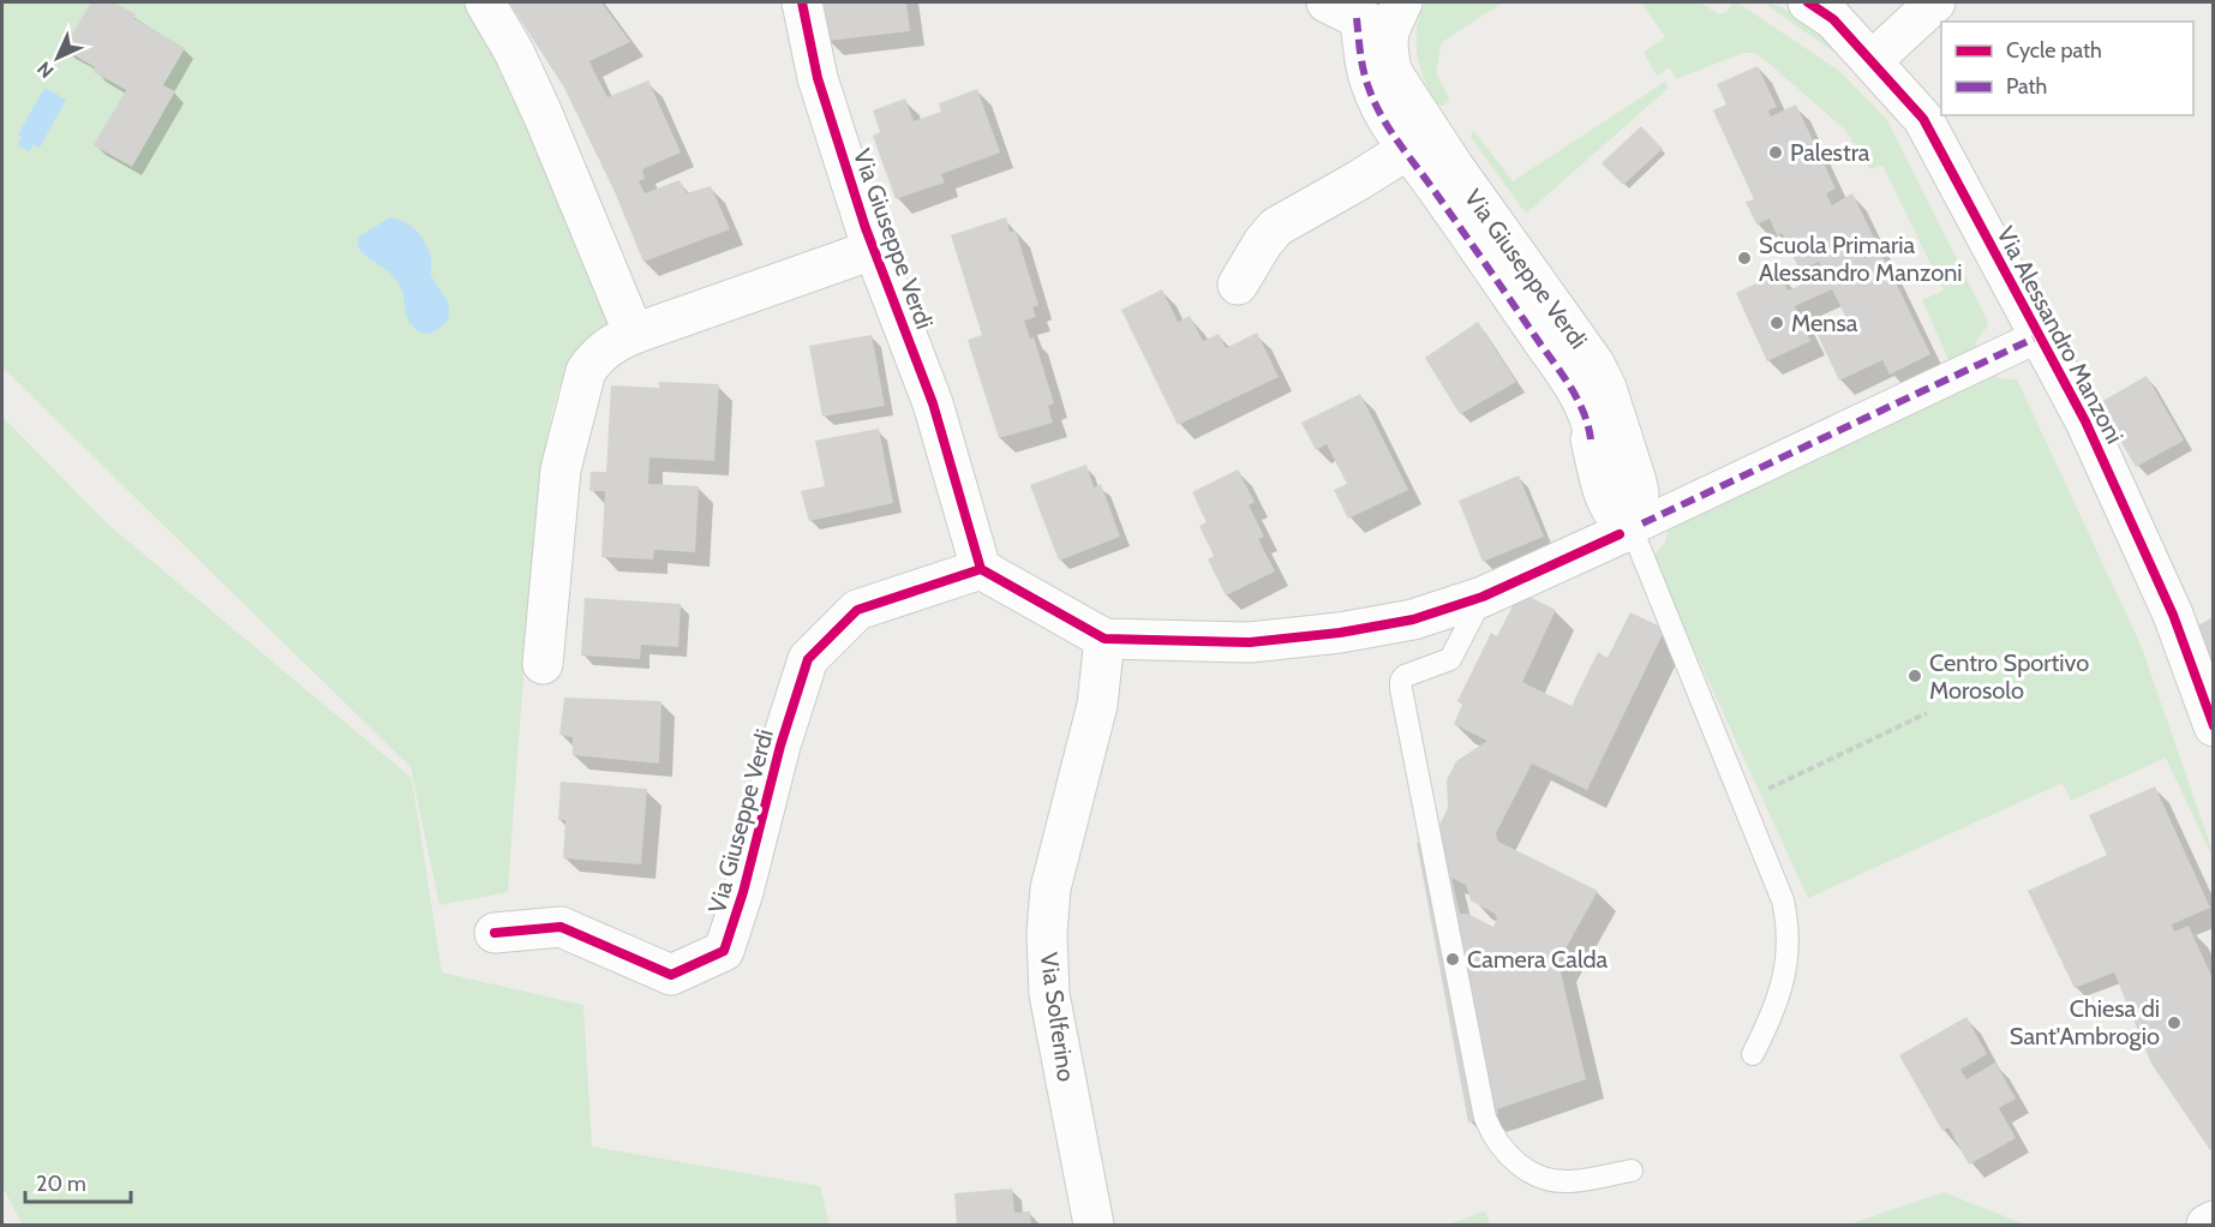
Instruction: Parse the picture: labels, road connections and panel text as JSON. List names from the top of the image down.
{
  "streets": {
    "street": ["Via Giuseppe Verdi", "Via Alessandro Manzoni", "Via Solferino"]
  },
  "places": [
    "Palestra",
    "Scuola Primaria Alessandro Manzoni",
    "Mensa",
    "Centro Sportivo Morosolo",
    "Camera Calda",
    "Chiesa di Sant'Ambrogio"
  ],
  "legend": ["Cycle path", "Path"],
  "scale_bar": "20 m",
  "north": "bottom left"
}
